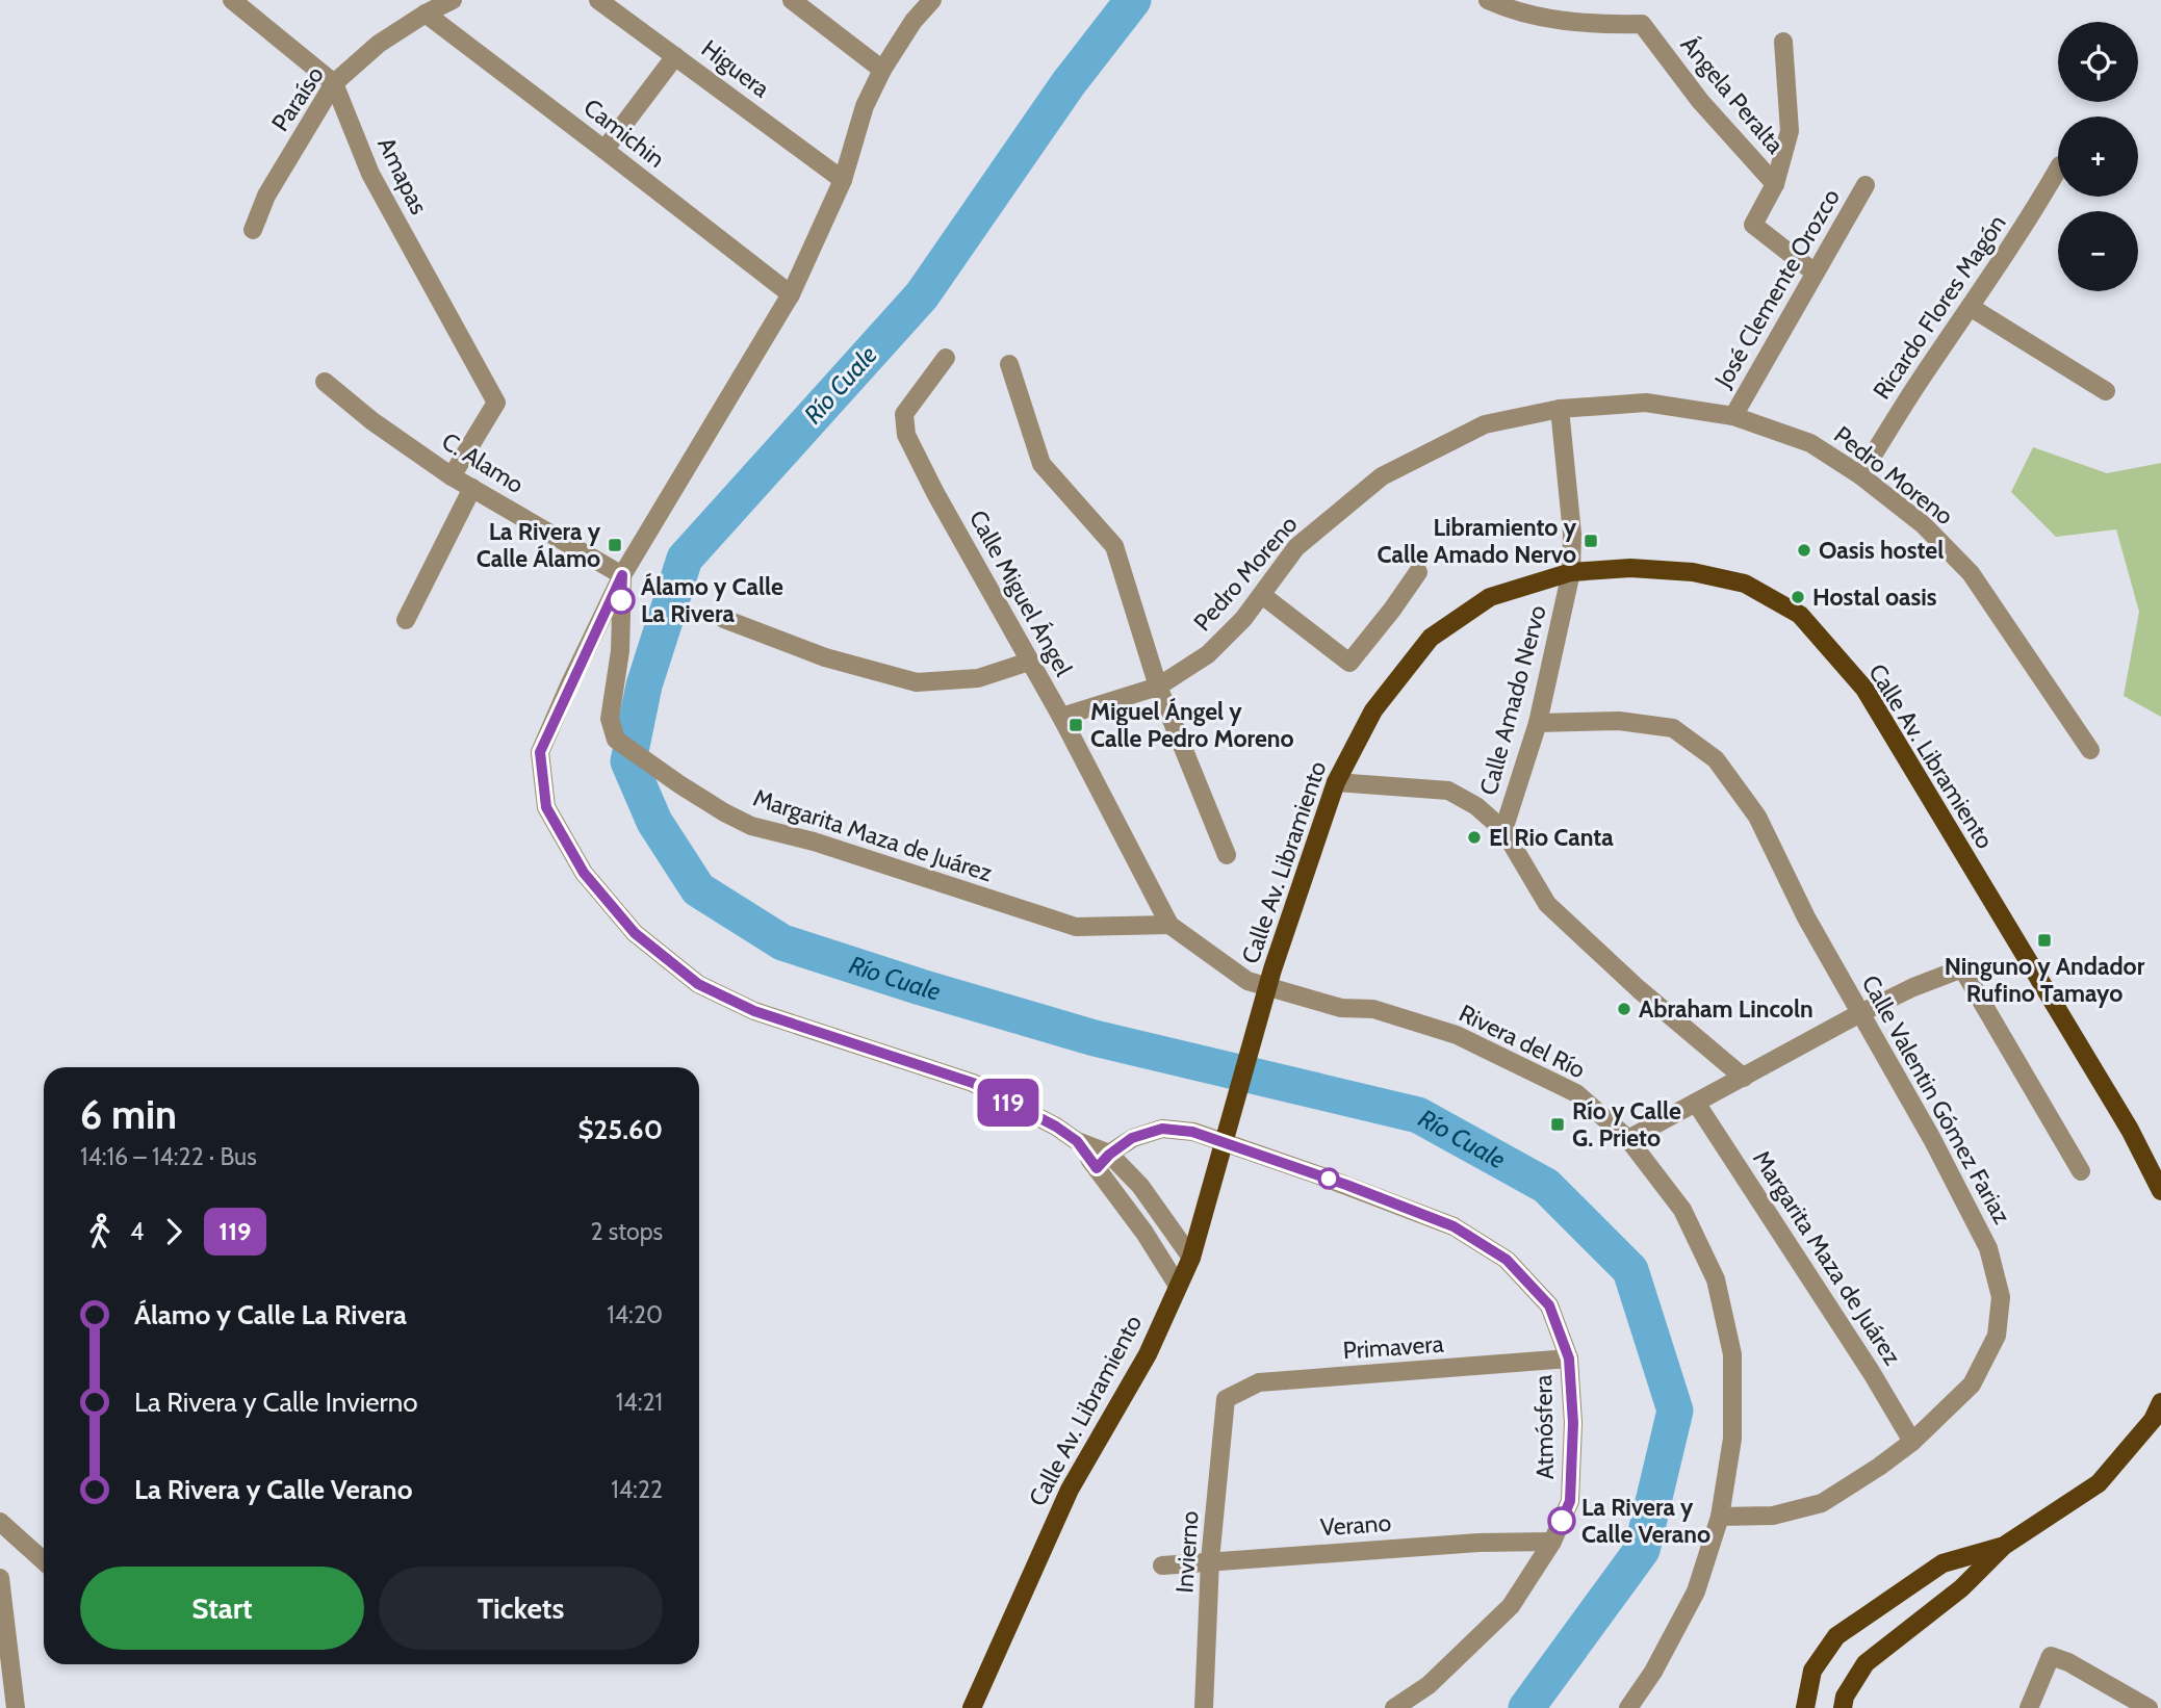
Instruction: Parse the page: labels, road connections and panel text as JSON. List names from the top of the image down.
{
  "streets": {
    "main road": ["Calle Av. Libramiento"],
    "street": [
      "Higuera",
      "Ángela Peralta",
      "Paraíso",
      "Camichin",
      "Amapas",
      "José Clemente Orozco",
      "Ricardo Flores Magón",
      "C. Alamo",
      "Pedro Moreno",
      "Calle Miguel Ángel",
      "Calle Amado Nervo",
      "Margarita Maza de Juárez",
      "Rivera del Río",
      "Calle Valentin Gómez Fariaz",
      "Primavera",
      "Atmósfera",
      "Verano",
      "Invierno"
    ]
  },
  "crossings": [
    ["Ángela Peralta", "José Clemente Orozco"],
    ["Paraíso", "Camichin"],
    ["Paraíso", "Amapas"],
    ["Amapas", "C. Alamo"],
    ["José Clemente Orozco", "Pedro Moreno"],
    ["Ricardo Flores Magón", "Pedro Moreno"],
    ["C. Alamo", "Margarita Maza de Juárez"],
    ["Pedro Moreno", "Calle Miguel Ángel"],
    ["Pedro Moreno", "Calle Amado Nervo"],
    ["Calle Miguel Ángel", "Margarita Maza de Juárez"],
    ["Calle Miguel Ángel", "Rivera del Río"],
    ["Calle Amado Nervo", "Calle Av. Libramiento"],
    ["Calle Amado Nervo", "Calle Valentin Gómez Fariaz"],
    ["Margarita Maza de Juárez", "Calle Valentin Gómez Fariaz"],
    ["Rivera del Río", "Calle Valentin Gómez Fariaz"],
    ["Primavera", "Atmósfera"],
    ["Primavera", "Invierno"],
    ["Atmósfera", "Verano"],
    ["Verano", "Invierno"]
  ],
  "water": ["Río Cuale"],
  "places": {
    "transit": [
      "Libramiento y Calle Amado Nervo",
      "La Rivera y Calle Álamo",
      "Miguel Ángel y Calle Pedro Moreno",
      "Ninguno y Andador Rufino Tamayo",
      "Río y Calle G. Prieto"
    ],
    "other": [
      "Oasis hostel",
      "Hostal oasis",
      "Álamo y Calle La Rivera",
      "El Rio Canta",
      "Abraham Lincoln",
      "La Rivera y Calle Verano"
    ]
  },
  "lines": ["bus line 119"],
  "page": {
    "on_map": "119",
    "map_buttons": ["+", "−"],
    "heading": ["6 min", "14:16 – 14:22 · Bus", "$25.60"],
    "legs": ["4", "119", "2 stops"],
    "list": [
      {
        "name": "Álamo y Calle La Rivera",
        "value": "14:20"
      },
      {
        "name": "La Rivera y Calle Invierno",
        "value": "14:21"
      },
      {
        "name": "La Rivera y Calle Verano",
        "value": "14:22"
      }
    ],
    "buttons": ["Start", "Tickets"]
  }
}
